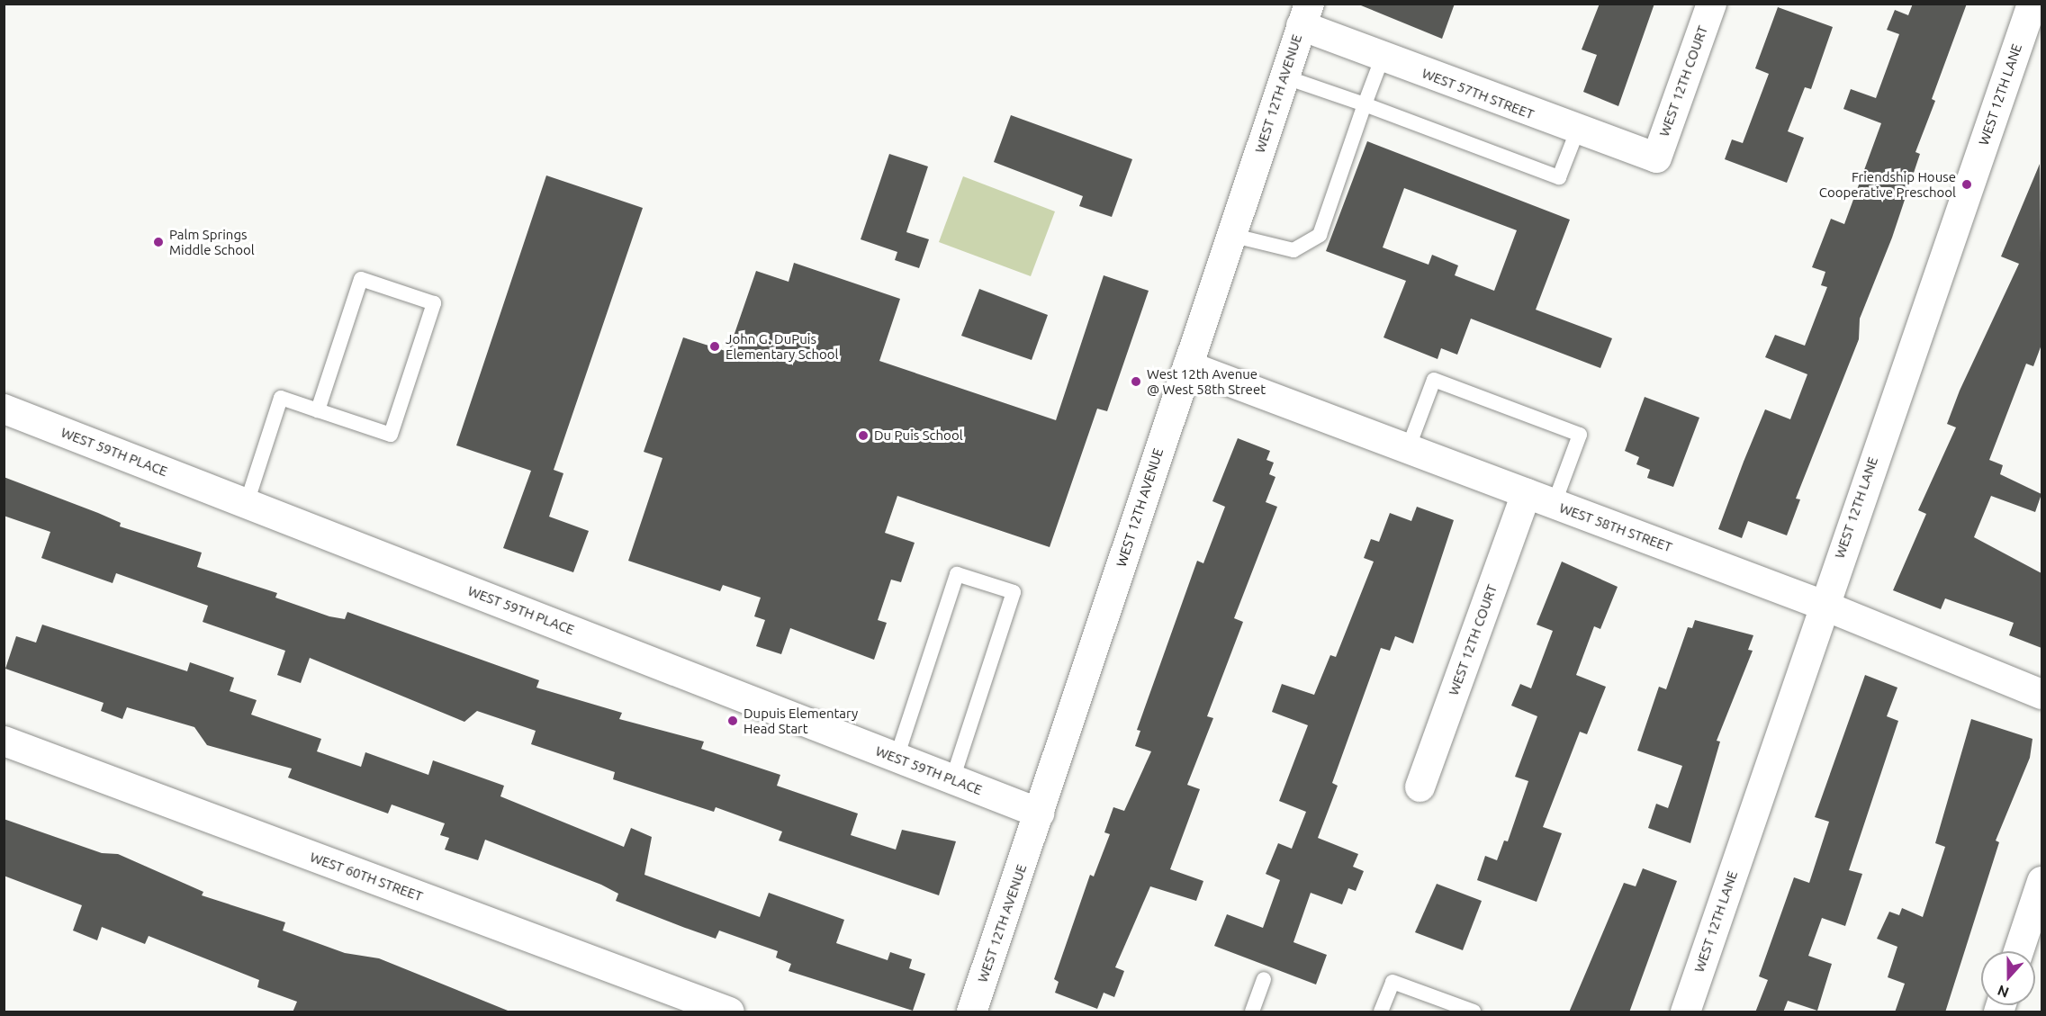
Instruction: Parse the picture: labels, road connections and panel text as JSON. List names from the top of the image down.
{
  "streets": {
    "street": [
      "WEST 12TH COURT",
      "WEST 12TH AVENUE",
      "WEST 57TH STREET",
      "WEST 12TH LANE",
      "WEST 59TH PLACE",
      "WEST 58TH STREET",
      "WEST 60TH STREET"
    ]
  },
  "crossings": [
    ["WEST 12TH COURT", "WEST 57TH STREET"],
    ["WEST 12TH COURT", "WEST 58TH STREET"],
    ["WEST 12TH AVENUE", "WEST 57TH STREET"],
    ["WEST 12TH AVENUE", "WEST 59TH PLACE"],
    ["WEST 12TH AVENUE", "WEST 58TH STREET"],
    ["WEST 12TH LANE", "WEST 58TH STREET"]
  ],
  "places": [
    "Friendship House Cooperative Preschool",
    "Palm Springs Middle School",
    "John G. DuPuis Elementary School",
    "West 12th Avenue @ West 58th Street",
    "Du Puis School",
    "Dupuis Elementary Head Start"
  ],
  "north": "bottom"
}
